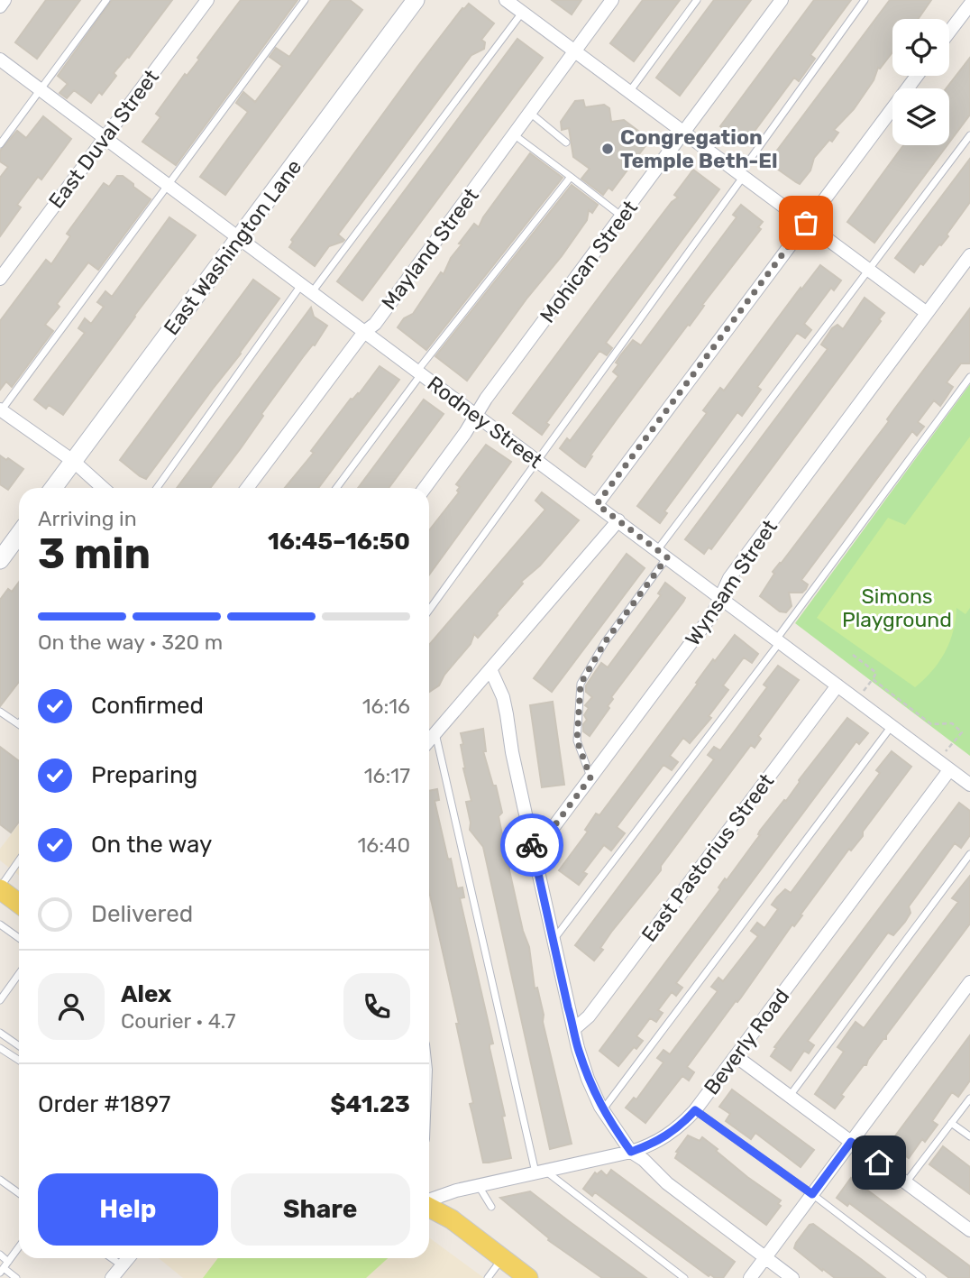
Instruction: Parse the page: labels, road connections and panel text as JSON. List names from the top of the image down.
{
  "streets": {
    "main road": ["East Washington Lane"],
    "street": [
      "East Duval Street",
      "Mayland Street",
      "Mohican Street",
      "Rodney Street",
      "Wynsam Street",
      "East Pastorius Street",
      "Beverly Road"
    ]
  },
  "crossings": [
    ["East Duval Street", "Rodney Street"],
    ["East Washington Lane", "Rodney Street"],
    ["Mayland Street", "Rodney Street"],
    ["Mohican Street", "Rodney Street"],
    ["Rodney Street", "Wynsam Street"],
    ["Rodney Street", "East Pastorius Street"],
    ["Rodney Street", "Beverly Road"]
  ],
  "parks": ["Simons Playground"],
  "places": ["Congregation Temple Beth-El"],
  "page": {
    "heading": ["3 min", "Arriving in", "16:45–16:50"],
    "panel": [
      "Alex",
      "Courier · 4.7",
      "Order #1897",
      "$41.23"
    ],
    "bar": "On the way · 320 m",
    "list": [
      ["Confirmed", "16:16"],
      ["Preparing", "16:17"],
      ["On the way", "16:40"],
      "Delivered"
    ],
    "buttons": ["Help", "Share"]
  }
}
